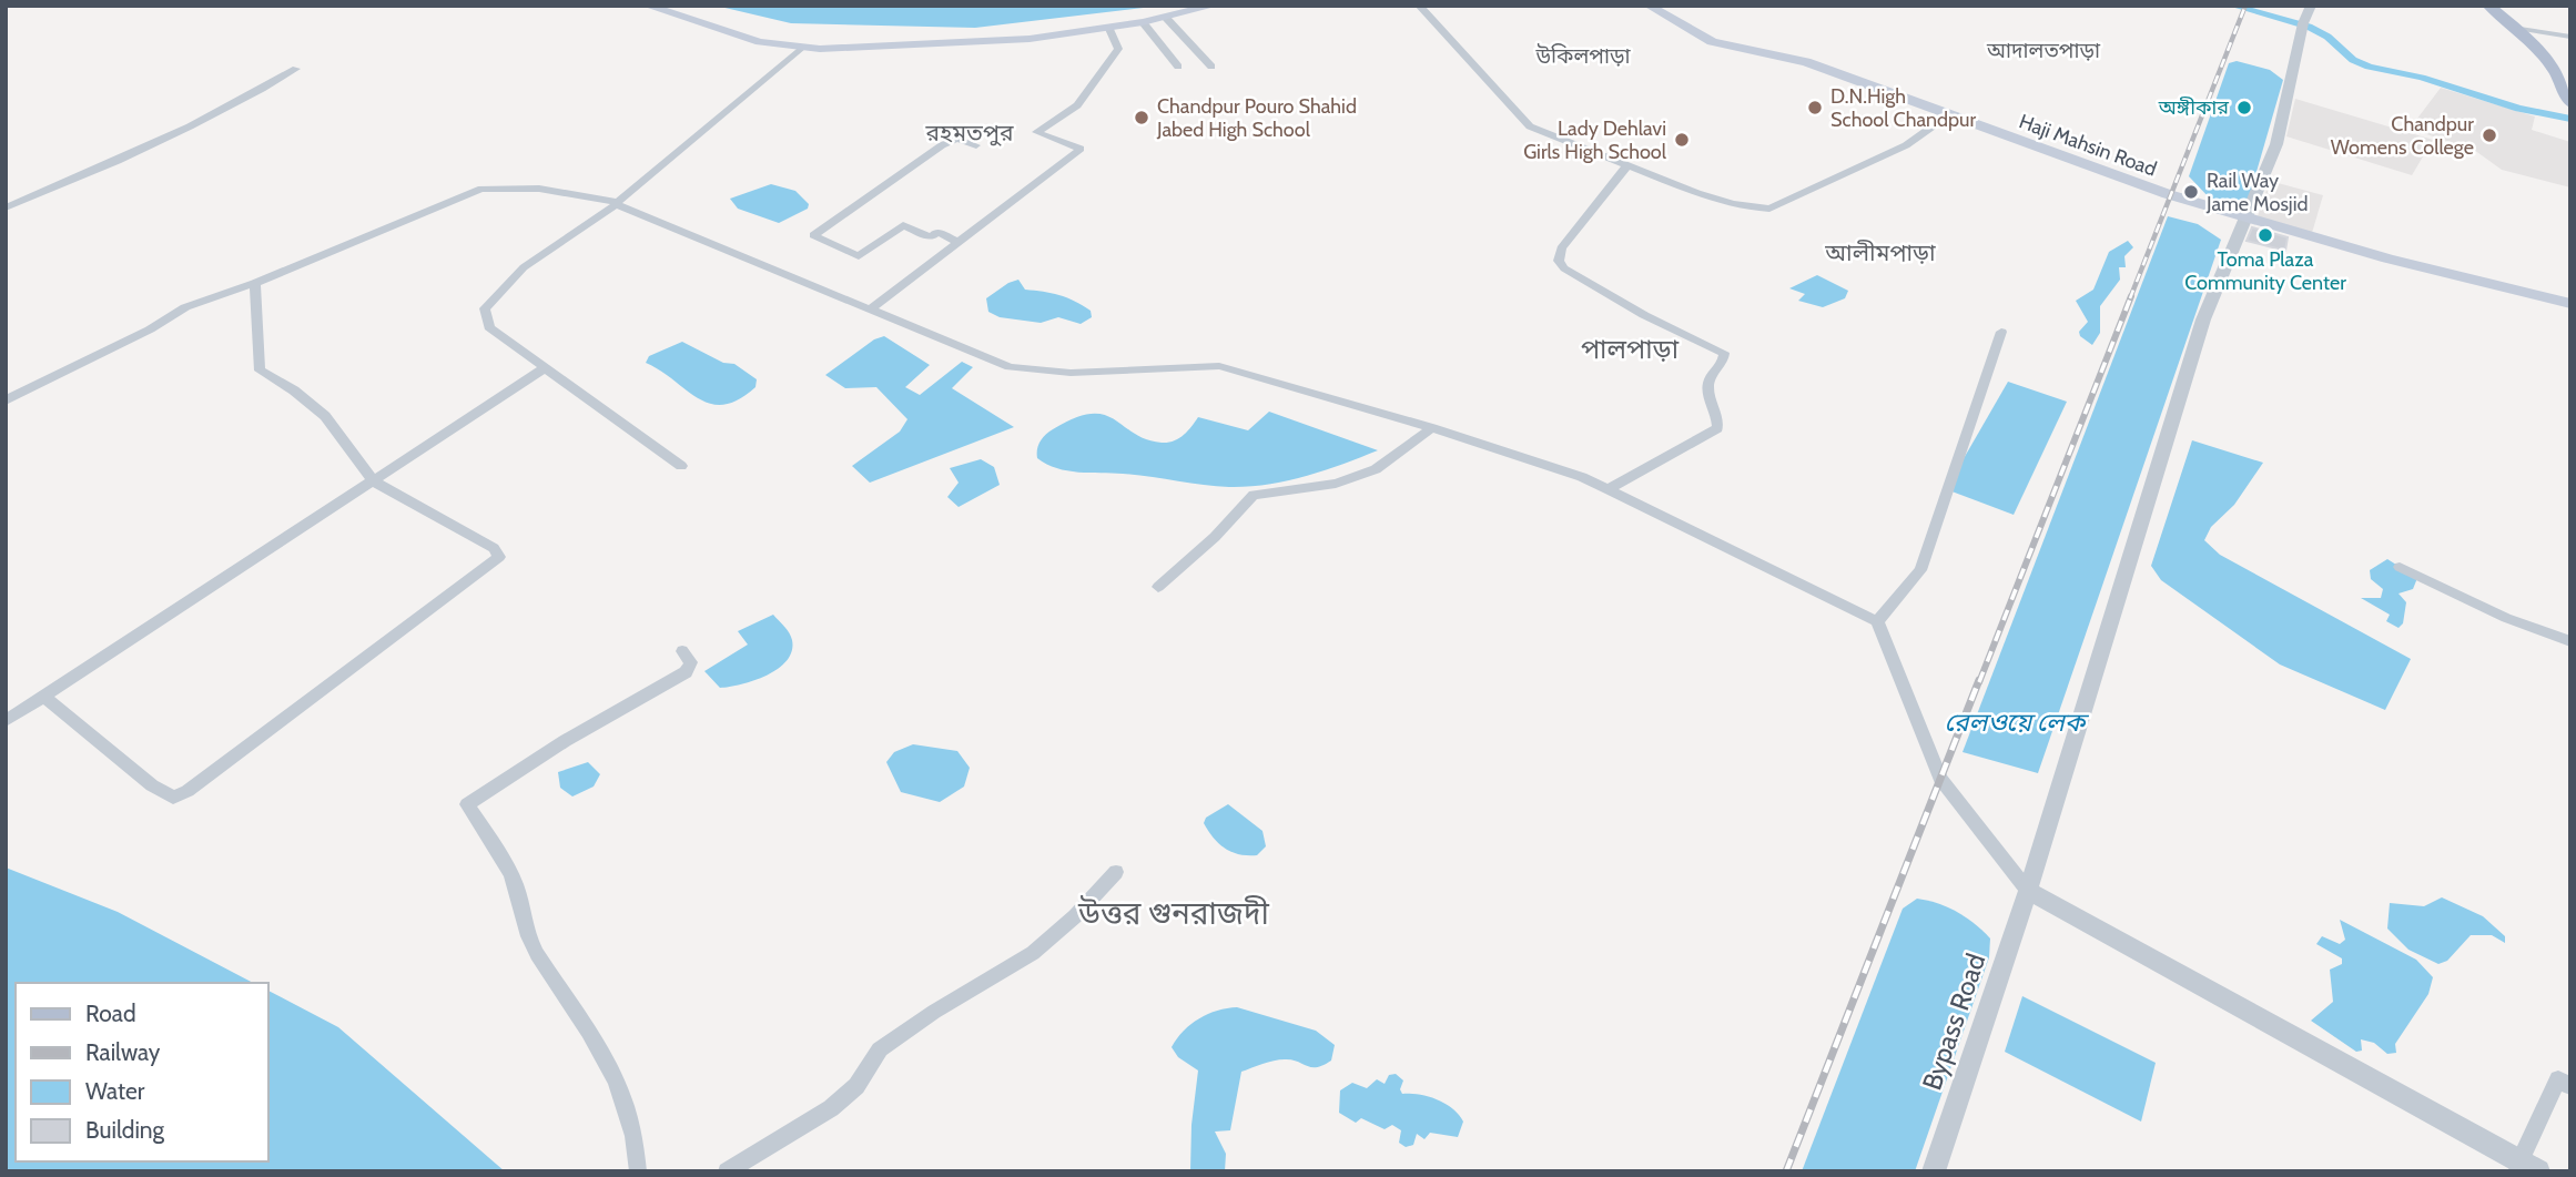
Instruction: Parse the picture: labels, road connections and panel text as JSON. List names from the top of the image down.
{
  "streets": {
    "main road": ["Haji Mahsin Road"],
    "street": ["Bypass Road"]
  },
  "crossings": [
    ["Haji Mahsin Road", "Bypass Road"]
  ],
  "districts": [
    "আদালতপাড়া",
    "উকিলপাড়া",
    "রহমতপুর",
    "আলীমপাড়া",
    "পালপাড়া",
    "উত্তর গুনরাজদী"
  ],
  "water": ["রেলওয়ে লেক"],
  "places": [
    "D.N.High School Chandpur",
    "অঙ্গীকার",
    "Chandpur Pouro Shahid Jabed High School",
    "Chandpur Womens College",
    "Lady Dehlavi Girls High School",
    "Rail Way Jame Mosjid",
    "Toma Plaza Community Center"
  ],
  "legend": [
    "Road",
    "Railway",
    "Water",
    "Building"
  ]
}
